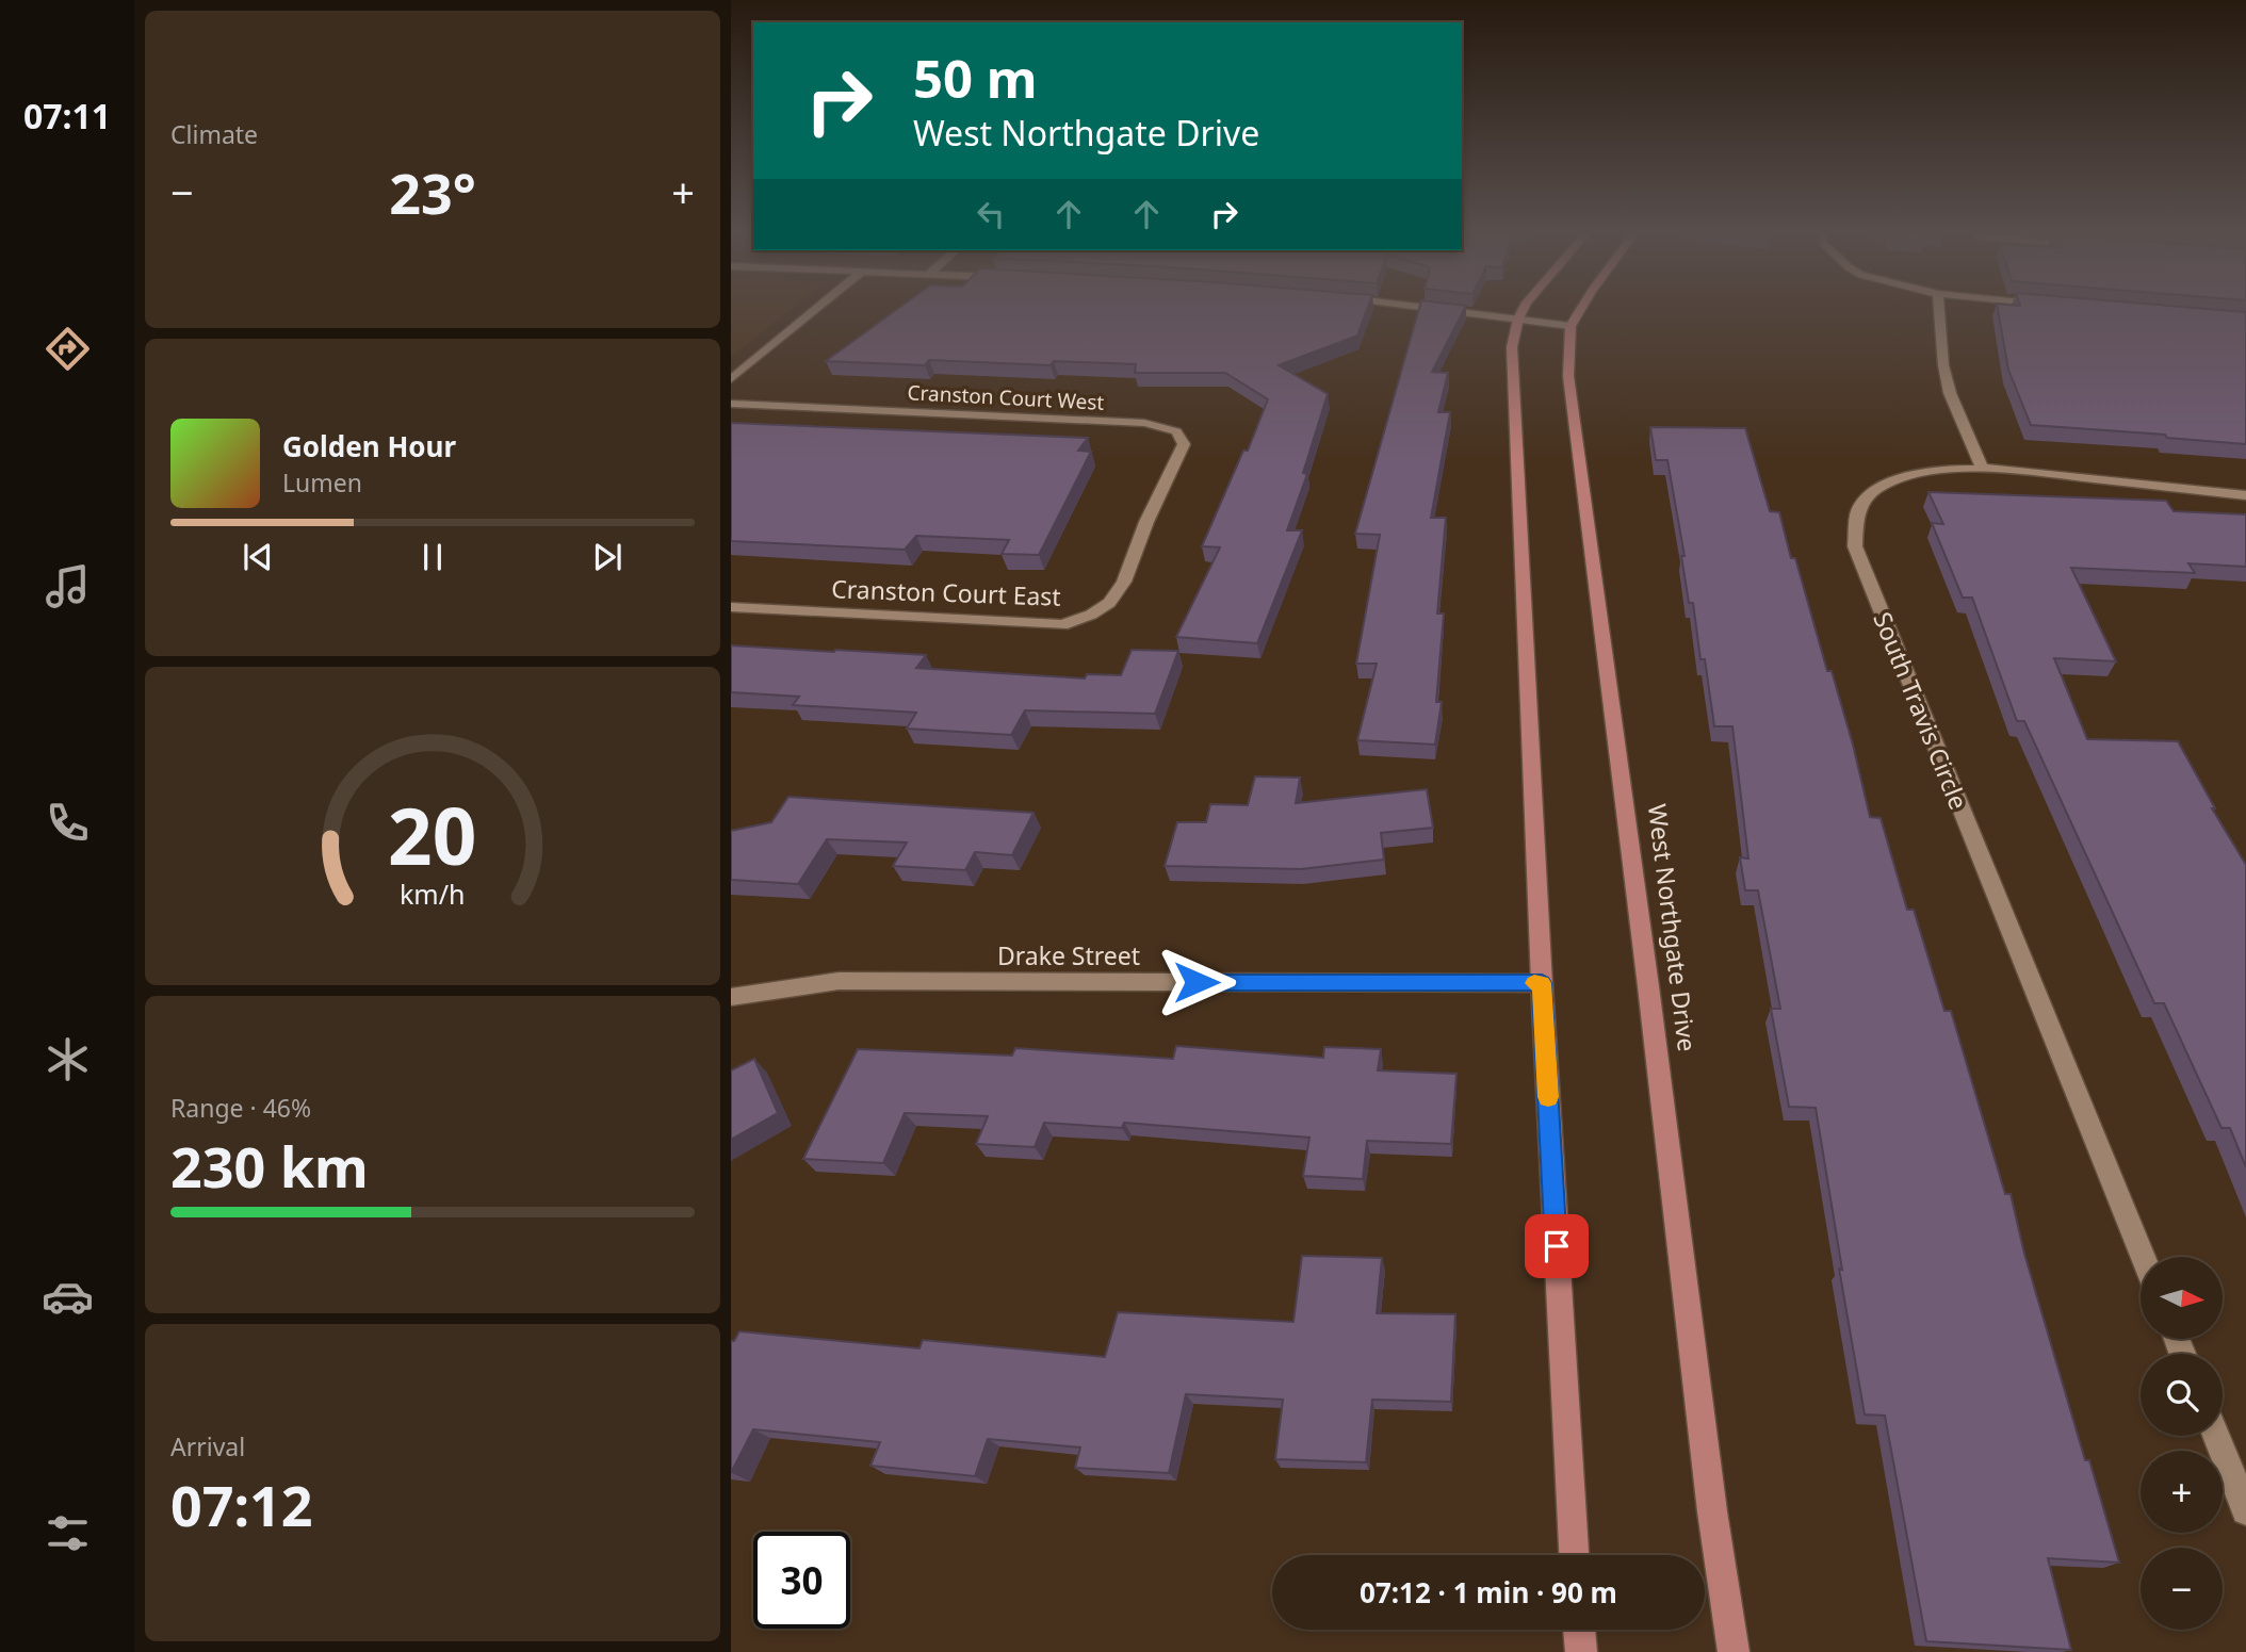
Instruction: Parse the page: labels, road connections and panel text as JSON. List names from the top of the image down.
{
  "streets": {
    "main road": ["West Northgate Drive"],
    "street": [
      "Cranston Court West",
      "Cranston Court East",
      "South Travis Circle",
      "Drake Street"
    ]
  },
  "crossings": [
    ["Cranston Court West", "Cranston Court East"]
  ],
  "north": "right",
  "page": {
    "tabs": "07:11",
    "tile": [
      "Climate",
      ["Range · 46%", "230 km"],
      ["Arrival", "07:12"]
    ],
    "turn": ["50 m", "West Northgate Drive"],
    "heat": ["−", "23°", "+"],
    "song": ["Golden Hour", "Lumen"],
    "map_buttons": ["+", "−"],
    "limit": "30",
    "trip": "07:12 · 1 min · 90 m",
    "gauge": ["20", "km/h"]
  }
}
